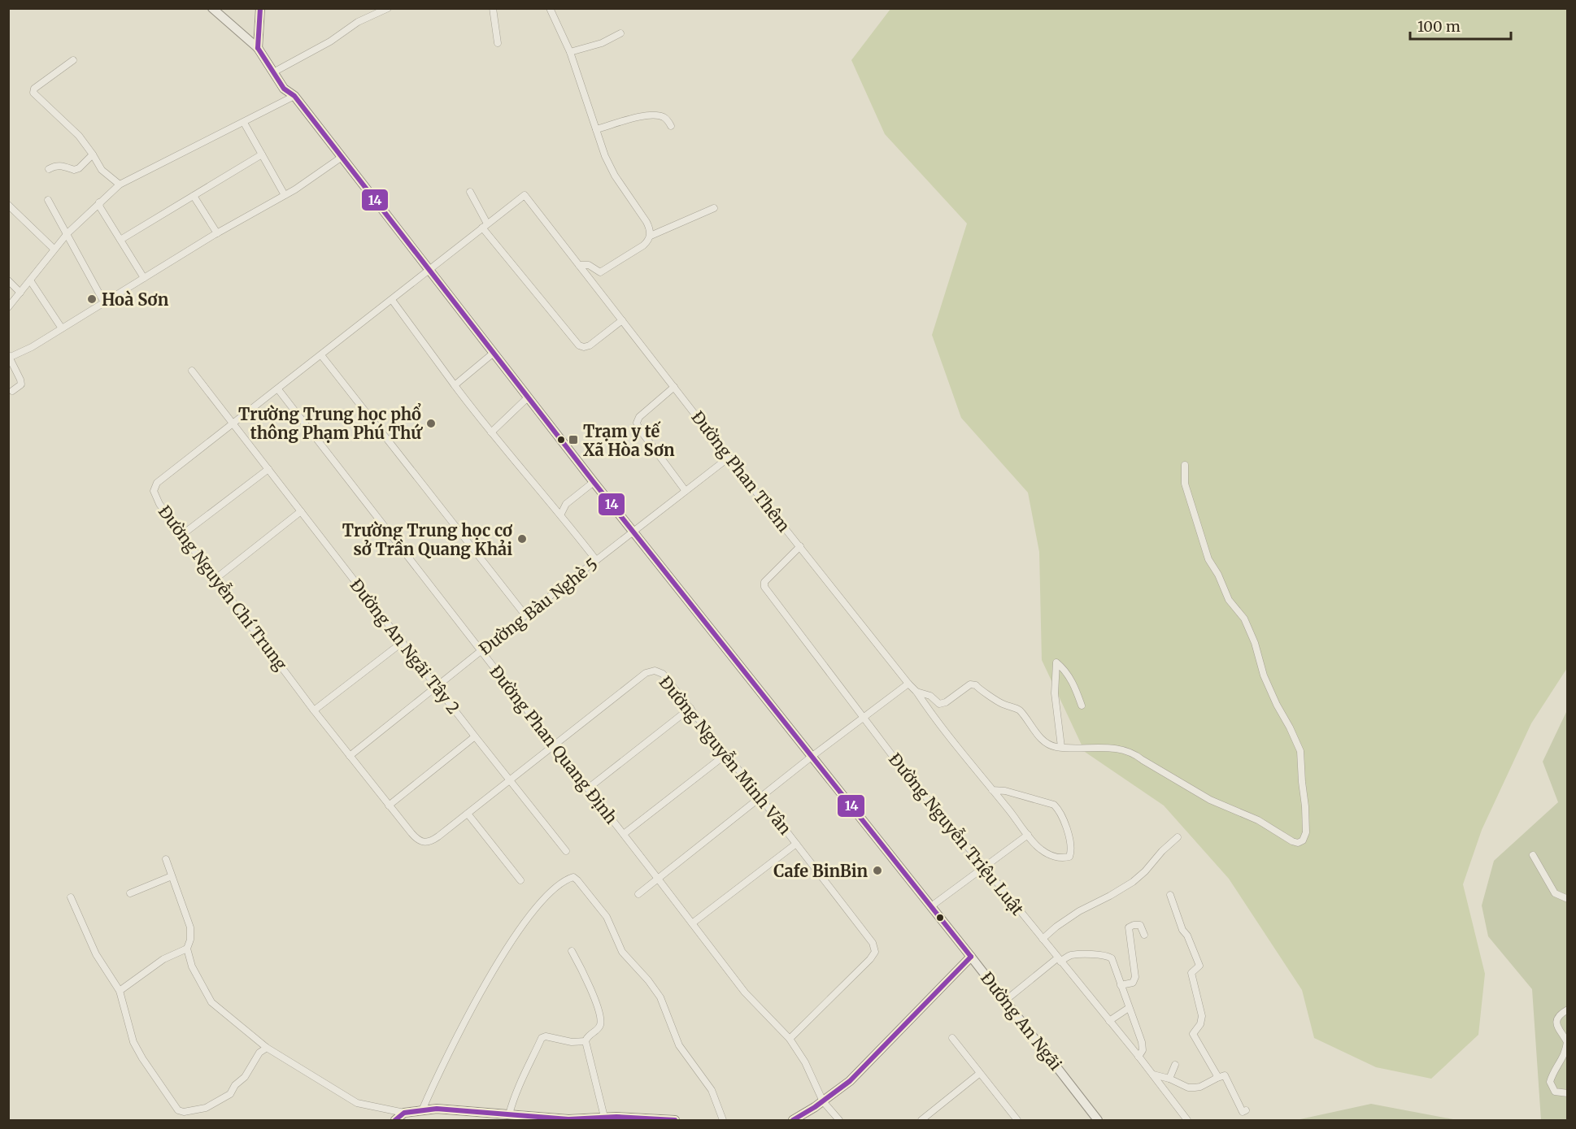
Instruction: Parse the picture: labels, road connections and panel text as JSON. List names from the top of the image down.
{
  "streets": {
    "main road": ["Đường An Ngãi"],
    "street": [
      "Đường Phan Thêm",
      "Đường Nguyễn Chí Trung",
      "Đường Bàu Nghè 5",
      "Đường An Ngãi Tây 2",
      "Đường Phan Quang Định",
      "Đường Nguyễn Minh Vân",
      "Đường Nguyễn Triệu Luật"
    ]
  },
  "crossings": [
    ["Đường Phan Thêm", "Đường Nguyễn Chí Trung"],
    ["Đường Phan Thêm", "Đường Bàu Nghè 5"],
    ["Đường Phan Thêm", "Đường Nguyễn Triệu Luật"],
    ["Đường Phan Thêm", "Đường An Ngãi"],
    ["Đường Nguyễn Chí Trung", "Đường Bàu Nghè 5"],
    ["Đường Nguyễn Chí Trung", "Đường An Ngãi Tây 2"],
    ["Đường Nguyễn Chí Trung", "Đường Phan Quang Định"],
    ["Đường Nguyễn Chí Trung", "Đường Nguyễn Minh Vân"],
    ["Đường Nguyễn Chí Trung", "Đường An Ngãi"],
    ["Đường Bàu Nghè 5", "Đường An Ngãi Tây 2"],
    ["Đường Bàu Nghè 5", "Đường Phan Quang Định"],
    ["Đường Bàu Nghè 5", "Đường An Ngãi"],
    ["Đường An Ngãi Tây 2", "Đường Nguyễn Minh Vân"],
    ["Đường Phan Quang Định", "Đường Nguyễn Minh Vân"]
  ],
  "places": {
    "other": [
      "Hoà Sơn",
      "Trường Trung học phổ thông Phạm Phú Thứ",
      "Trường Trung học cơ sở Trần Quang Khải",
      "Cafe BinBin"
    ],
    "transit": ["Trạm y tế Xã Hòa Sơn"]
  },
  "lines": ["transit line 14"],
  "scale_bar": "100 m"
}
